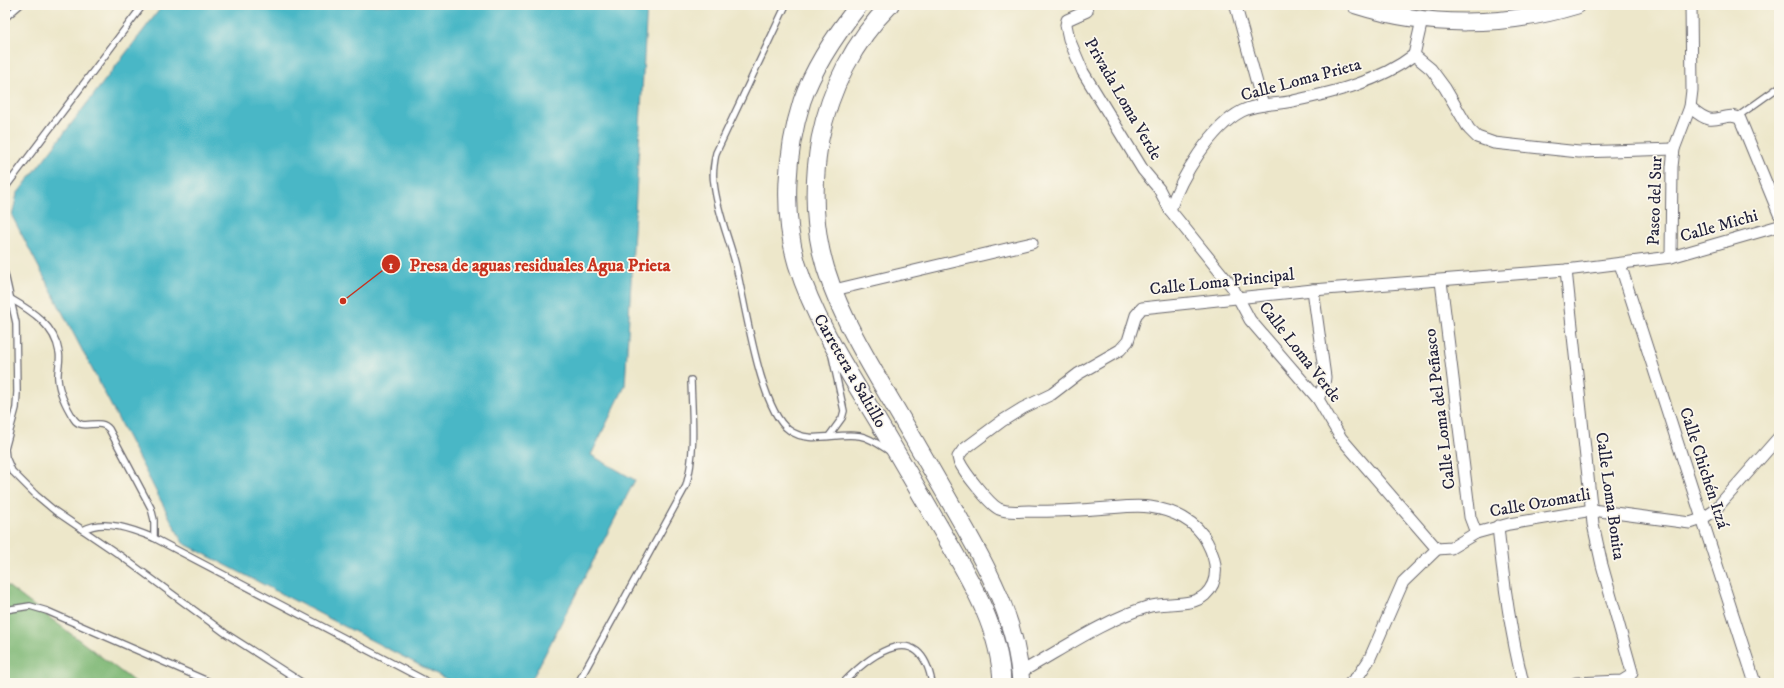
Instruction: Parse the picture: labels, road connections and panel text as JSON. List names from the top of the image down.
{
  "streets": {
    "main road": ["Carretera a Saltillo"],
    "street": [
      "Calle Loma Prieta",
      "Privada Loma Verde",
      "Paseo del Sur",
      "Calle Michi",
      "Calle Loma Principal",
      "Calle Loma Verde",
      "Calle Loma del Peñasco",
      "Calle Chichén Itzá",
      "Calle Loma Bonita",
      "Calle Ozomatli"
    ]
  },
  "crossings": [
    ["Calle Loma Prieta", "Privada Loma Verde"],
    ["Calle Loma Prieta", "Calle Loma Verde"],
    ["Privada Loma Verde", "Calle Loma Verde"],
    ["Paseo del Sur", "Calle Michi"],
    ["Calle Michi", "Calle Loma Principal"],
    ["Calle Michi", "Calle Chichén Itzá"],
    ["Calle Loma Principal", "Calle Loma Verde"],
    ["Calle Loma Principal", "Carretera a Saltillo"],
    ["Calle Loma Principal", "Calle Loma del Peñasco"],
    ["Calle Loma Principal", "Calle Chichén Itzá"],
    ["Calle Loma Principal", "Calle Loma Bonita"],
    ["Calle Loma Verde", "Calle Ozomatli"],
    ["Calle Loma del Peñasco", "Calle Ozomatli"],
    ["Calle Chichén Itzá", "Calle Ozomatli"],
    ["Calle Loma Bonita", "Calle Ozomatli"]
  ],
  "places": ["Presa de aguas residuales Agua Prieta"]
}
